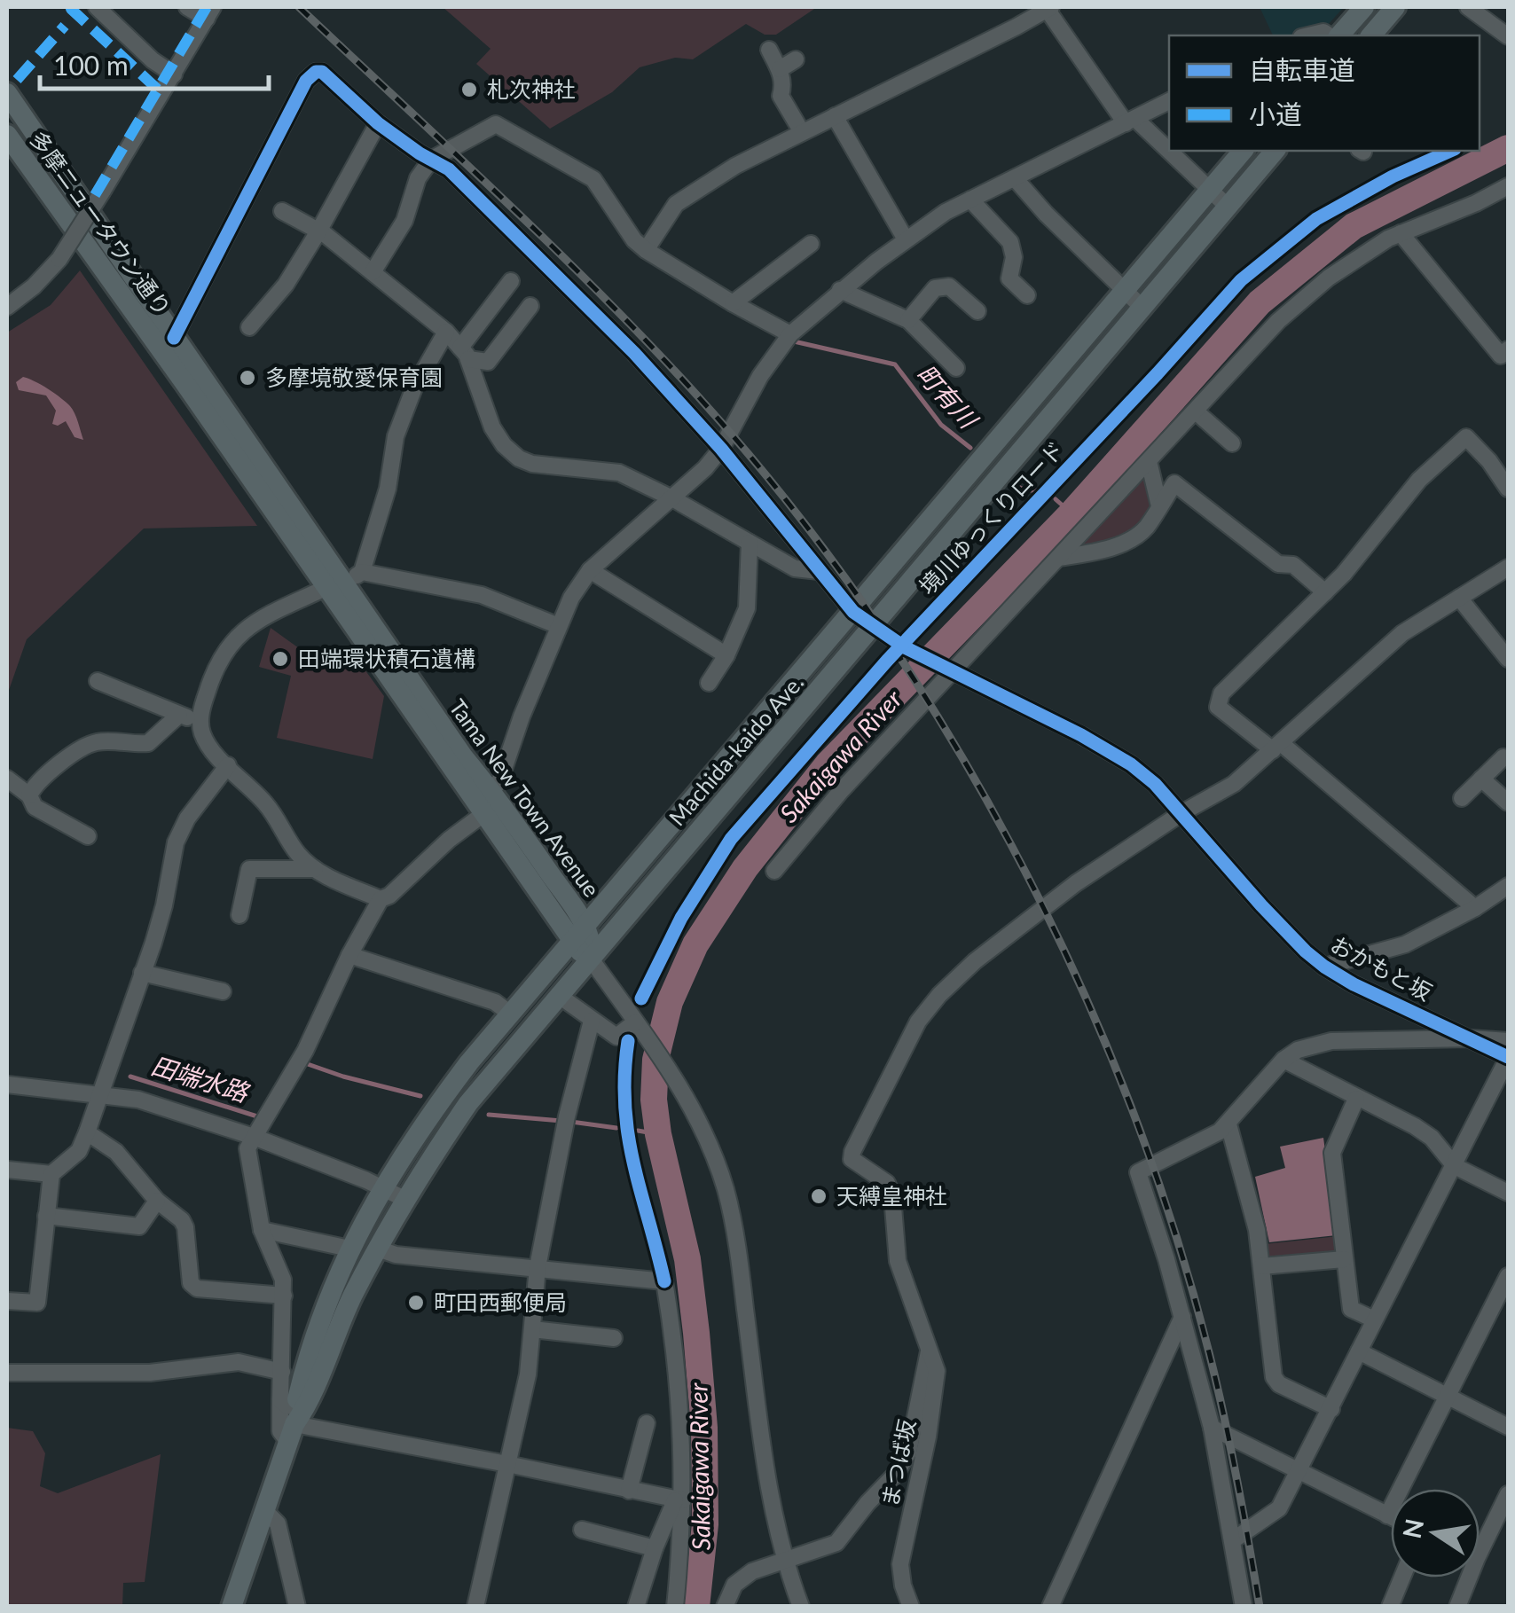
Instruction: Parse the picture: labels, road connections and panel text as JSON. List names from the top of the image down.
{
  "streets": {
    "main road": ["Machida-kaido Ave.", "Tama New Town Avenue"],
    "street": ["おかもと坂", "まつば坂"],
    "cycle path": ["多摩ニュータウン通り", "境川ゆっくりロード"]
  },
  "crossings": [
    ["Machida-kaido Ave.", "Tama New Town Avenue"],
    ["Machida-kaido Ave.", "おかもと坂"],
    ["Tama New Town Avenue", "おかもと坂"],
    ["おかもと坂", "まつば坂"]
  ],
  "water": ["町有川", "Sakaigawa River", "田端水路"],
  "places": [
    "札次神社",
    "多摩境敬愛保育園",
    "田端環状積石遺構",
    "天縛皇神社",
    "町田西郵便局"
  ],
  "legend": ["自転車道", "小道"],
  "scale_bar": "100 m",
  "north": "left"
}
